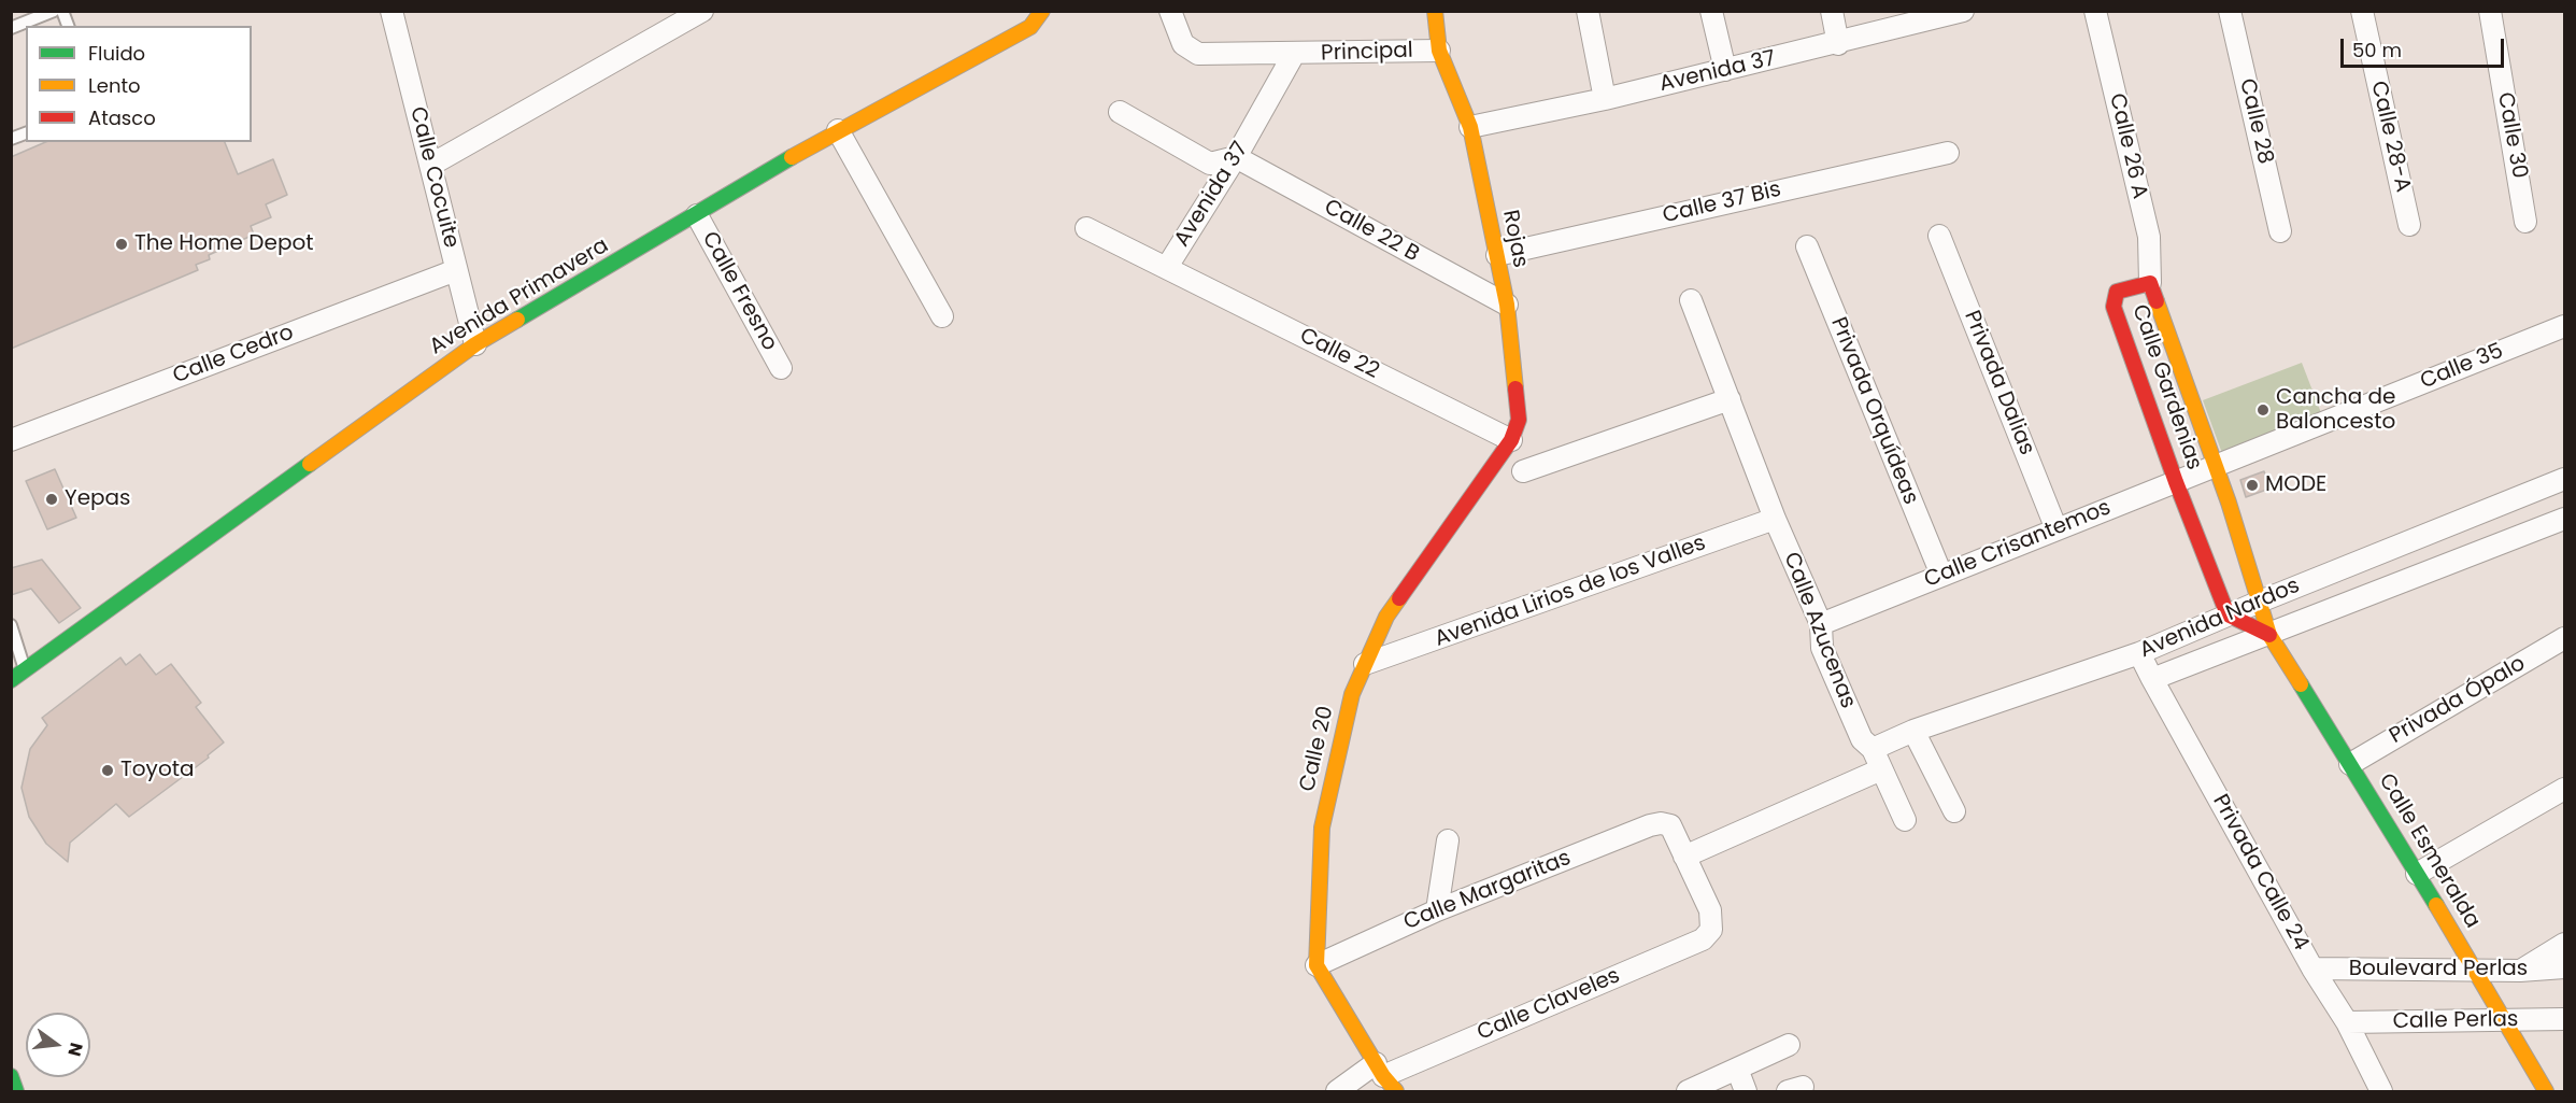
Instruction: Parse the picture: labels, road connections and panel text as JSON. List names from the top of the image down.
{
  "streets": {
    "street": [
      "Principal",
      "Avenida 37",
      "Calle 28",
      "Calle 30",
      "Calle 28-A",
      "Calle 26 A",
      "Calle Cocuite",
      "Calle 37 Bis",
      "Calle 22 B",
      "Rojas",
      "Calle Fresno",
      "Avenida Primavera",
      "Calle 22",
      "Calle Cedro",
      "Calle 35",
      "Privada Dalias",
      "Calle Gardenias",
      "Privada Orquídeas",
      "Calle Crisantemos",
      "Avenida Lirios de los Valles",
      "Avenida Nardos",
      "Calle Azucenas",
      "Privada Ópalo",
      "Calle 20",
      "Calle Esmeralda",
      "Privada Calle 24",
      "Calle Margaritas",
      "Boulevard Perlas",
      "Calle Claveles",
      "Calle Perlas"
    ]
  },
  "crossings": [
    ["Principal", "Avenida 37"],
    ["Principal", "Rojas"],
    ["Avenida 37", "Calle 22 B"],
    ["Avenida 37", "Rojas"],
    ["Avenida 37", "Calle 22"],
    ["Calle 26 A", "Calle Gardenias"],
    ["Calle Cocuite", "Avenida Primavera"],
    ["Calle Cocuite", "Calle Cedro"],
    ["Calle 37 Bis", "Rojas"],
    ["Calle 22 B", "Rojas"],
    ["Rojas", "Calle 22"],
    ["Rojas", "Calle 20"],
    ["Calle Fresno", "Avenida Primavera"],
    ["Calle 22", "Calle 20"],
    ["Calle 35", "Calle Gardenias"],
    ["Calle 35", "Calle Crisantemos"],
    ["Privada Dalias", "Calle Crisantemos"],
    ["Calle Gardenias", "Calle Crisantemos"],
    ["Calle Gardenias", "Avenida Nardos"],
    ["Calle Gardenias", "Calle Esmeralda"],
    ["Privada Orquídeas", "Calle Crisantemos"],
    ["Calle Crisantemos", "Calle Azucenas"],
    ["Avenida Lirios de los Valles", "Calle Azucenas"],
    ["Avenida Lirios de los Valles", "Calle 20"],
    ["Avenida Nardos", "Calle Azucenas"],
    ["Avenida Nardos", "Calle Esmeralda"],
    ["Avenida Nardos", "Privada Calle 24"],
    ["Privada Ópalo", "Calle Esmeralda"],
    ["Calle 20", "Calle Margaritas"],
    ["Calle Esmeralda", "Boulevard Perlas"],
    ["Calle Esmeralda", "Calle Perlas"],
    ["Privada Calle 24", "Boulevard Perlas"],
    ["Privada Calle 24", "Calle Perlas"],
    ["Calle Margaritas", "Calle Claveles"]
  ],
  "places": [
    "The Home Depot",
    "Cancha de Baloncesto",
    "MODE",
    "Yepas",
    "Toyota"
  ],
  "legend": ["Fluido", "Lento", "Atasco"],
  "scale_bar": "50 m",
  "north": "right"
}
